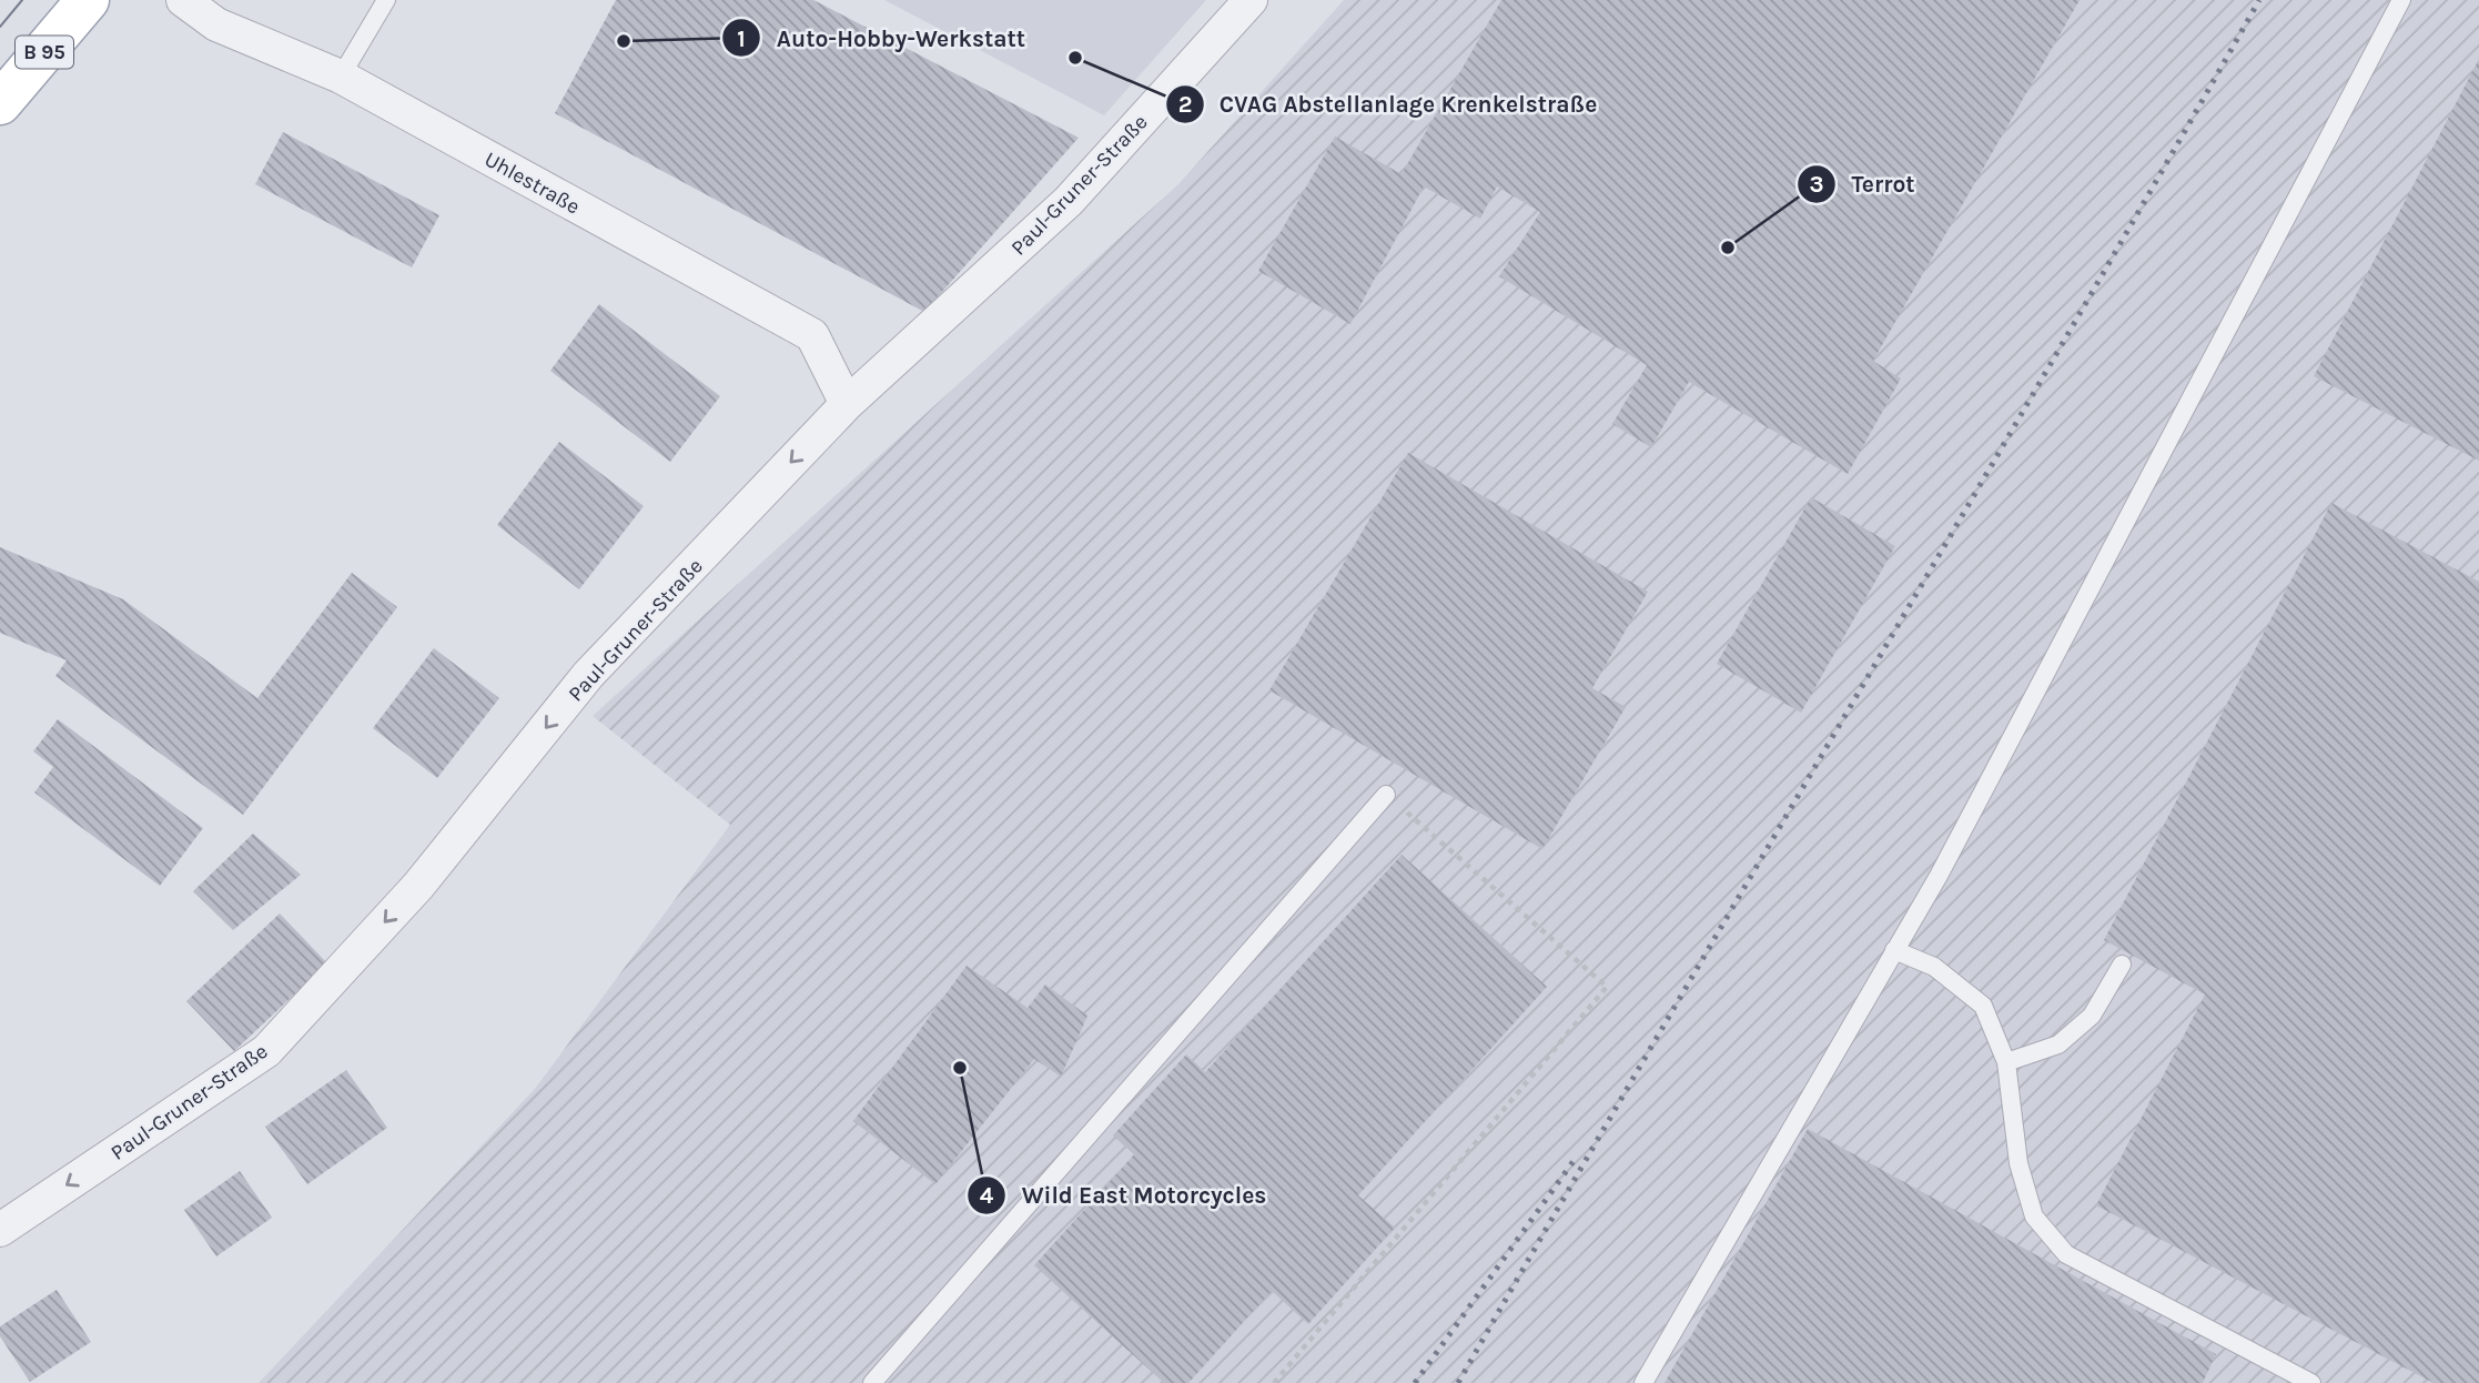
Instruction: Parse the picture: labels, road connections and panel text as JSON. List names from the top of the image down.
{
  "streets": {
    "main road": ["B 95"],
    "street": ["Uhlestraße", "Paul-Gruner-Straße"]
  },
  "crossings": [
    ["Uhlestraße", "Paul-Gruner-Straße"]
  ],
  "one_way": ["Paul-Gruner-Straße"],
  "places": [
    "Auto-Hobby-Werkstatt",
    "CVAG Abstellanlage Krenkelstraße",
    "Terrot",
    "Wild East Motorcycles"
  ]
}
